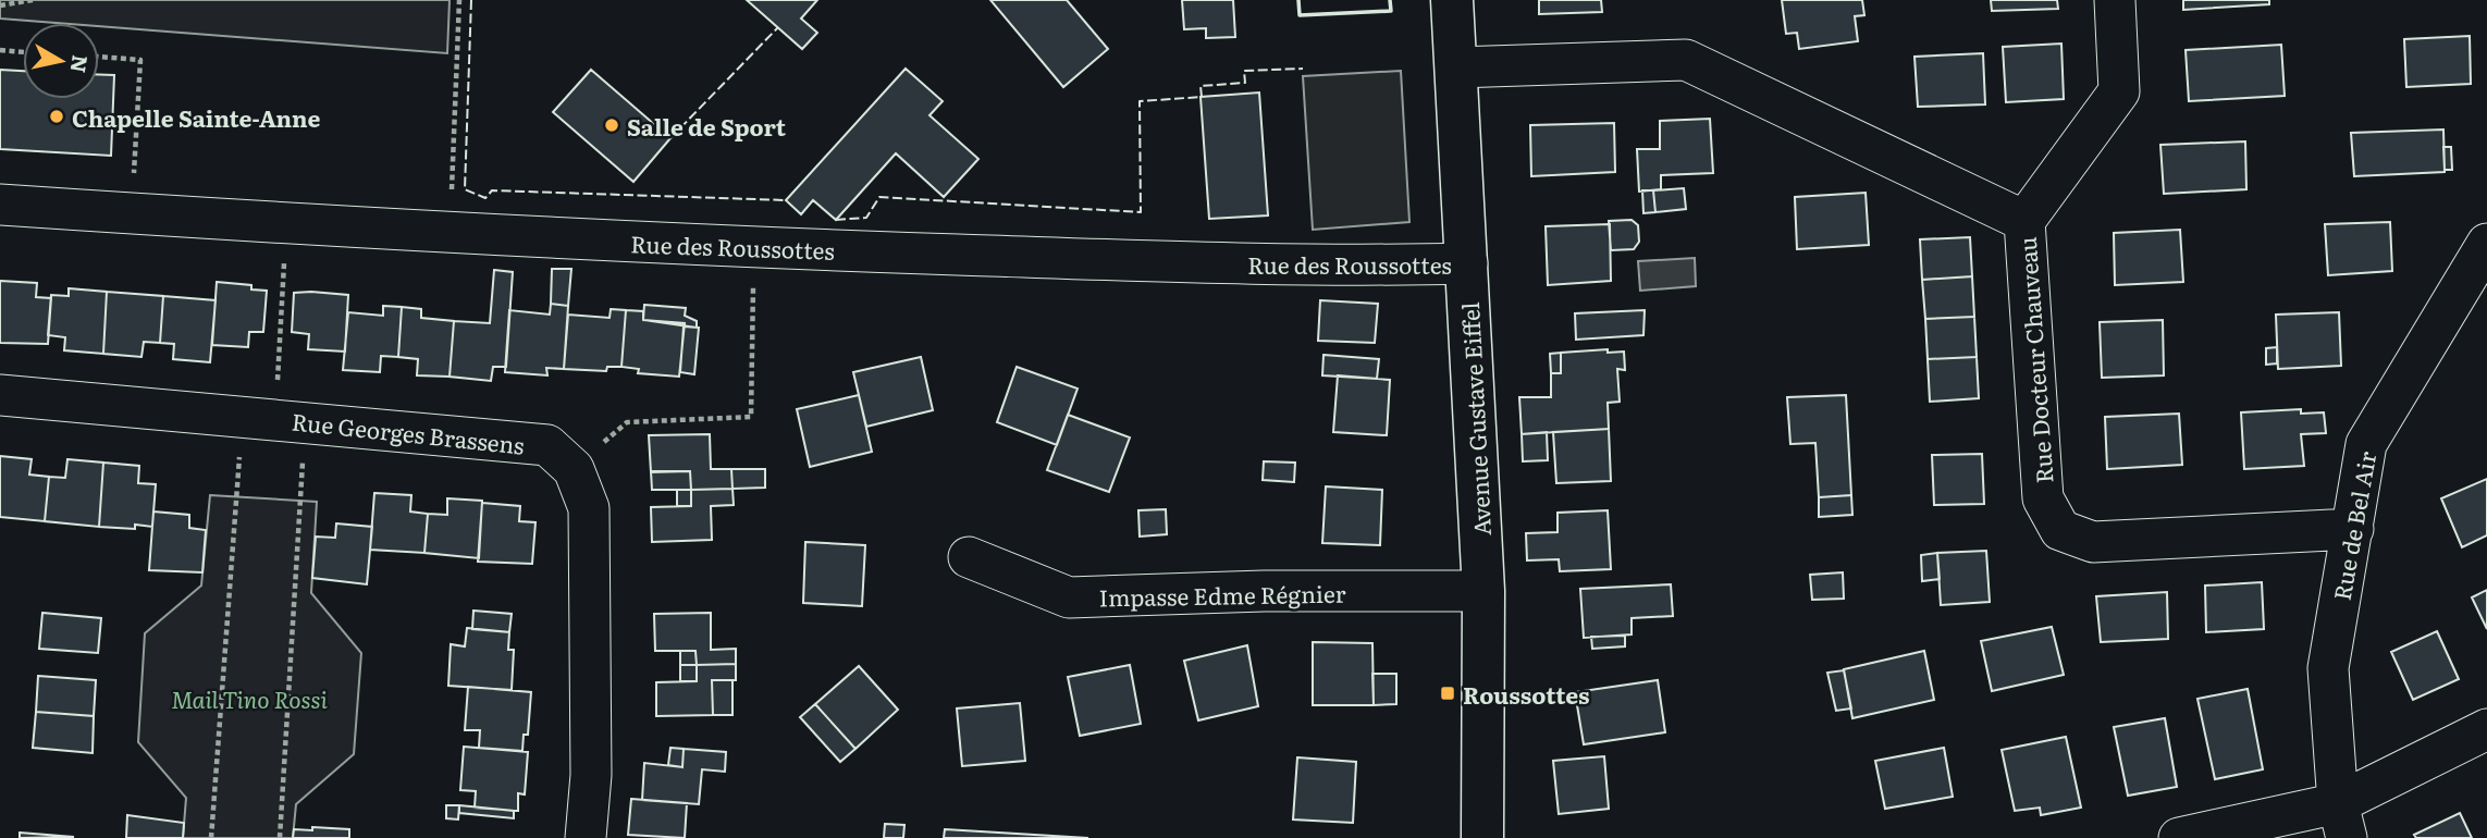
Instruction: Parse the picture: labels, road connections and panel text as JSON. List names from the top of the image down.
{
  "streets": {
    "main road": ["Avenue Gustave Eiffel"],
    "street": [
      "Rue des Roussottes",
      "Rue Docteur Chauveau",
      "Rue Georges Brassens",
      "Rue de Bel Air",
      "Impasse Edme Régnier"
    ]
  },
  "crossings": [
    ["Rue des Roussottes", "Avenue Gustave Eiffel"],
    ["Rue Docteur Chauveau", "Avenue Gustave Eiffel"],
    ["Rue Docteur Chauveau", "Rue de Bel Air"],
    ["Avenue Gustave Eiffel", "Impasse Edme Régnier"]
  ],
  "parks": ["Mail Tino Rossi"],
  "places": {
    "other": ["Chapelle Sainte-Anne", "Salle de Sport"],
    "transit": ["Roussottes"]
  },
  "north": "right"
}
